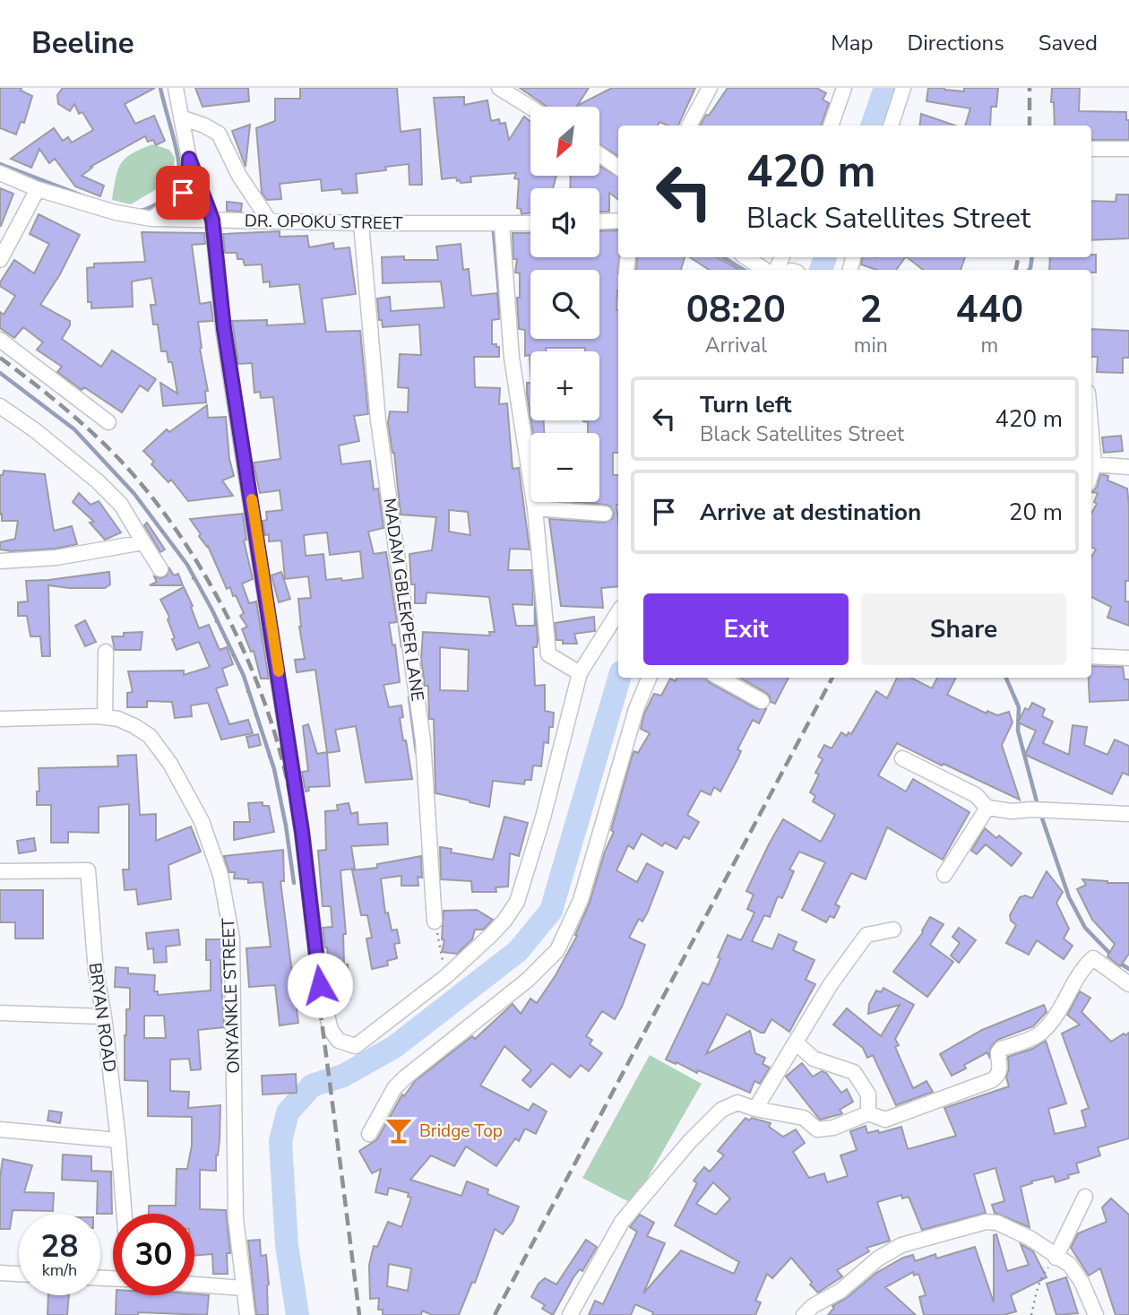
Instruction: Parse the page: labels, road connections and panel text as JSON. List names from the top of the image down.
{
  "streets": {
    "street": [
      "DR. OPOKU STREET",
      "MADAM GBLEKPER LANE",
      "ONYANKLE STREET",
      "BRYAN ROAD"
    ]
  },
  "crossings": [
    ["DR. OPOKU STREET", "MADAM GBLEKPER LANE"]
  ],
  "places": {
    "bar": ["Bridge Top"]
  },
  "north": "bottom left",
  "page": {
    "header": "Beeline",
    "nav": ["Map", "Directions", "Saved"],
    "map_buttons": ["+", "−"],
    "turn": ["420 m", "Black Satellites Street"],
    "eta": [
      "08:20",
      "Arrival",
      "2",
      "min",
      "440",
      "m"
    ],
    "list": [
      {
        "name": "Turn left",
        "note": "Black Satellites Street",
        "value": "420 m"
      },
      {
        "name": "Arrive at destination",
        "value": "20 m"
      }
    ],
    "buttons": ["Exit", "Share"],
    "speed": "28 km/h",
    "limit": "30"
  }
}
